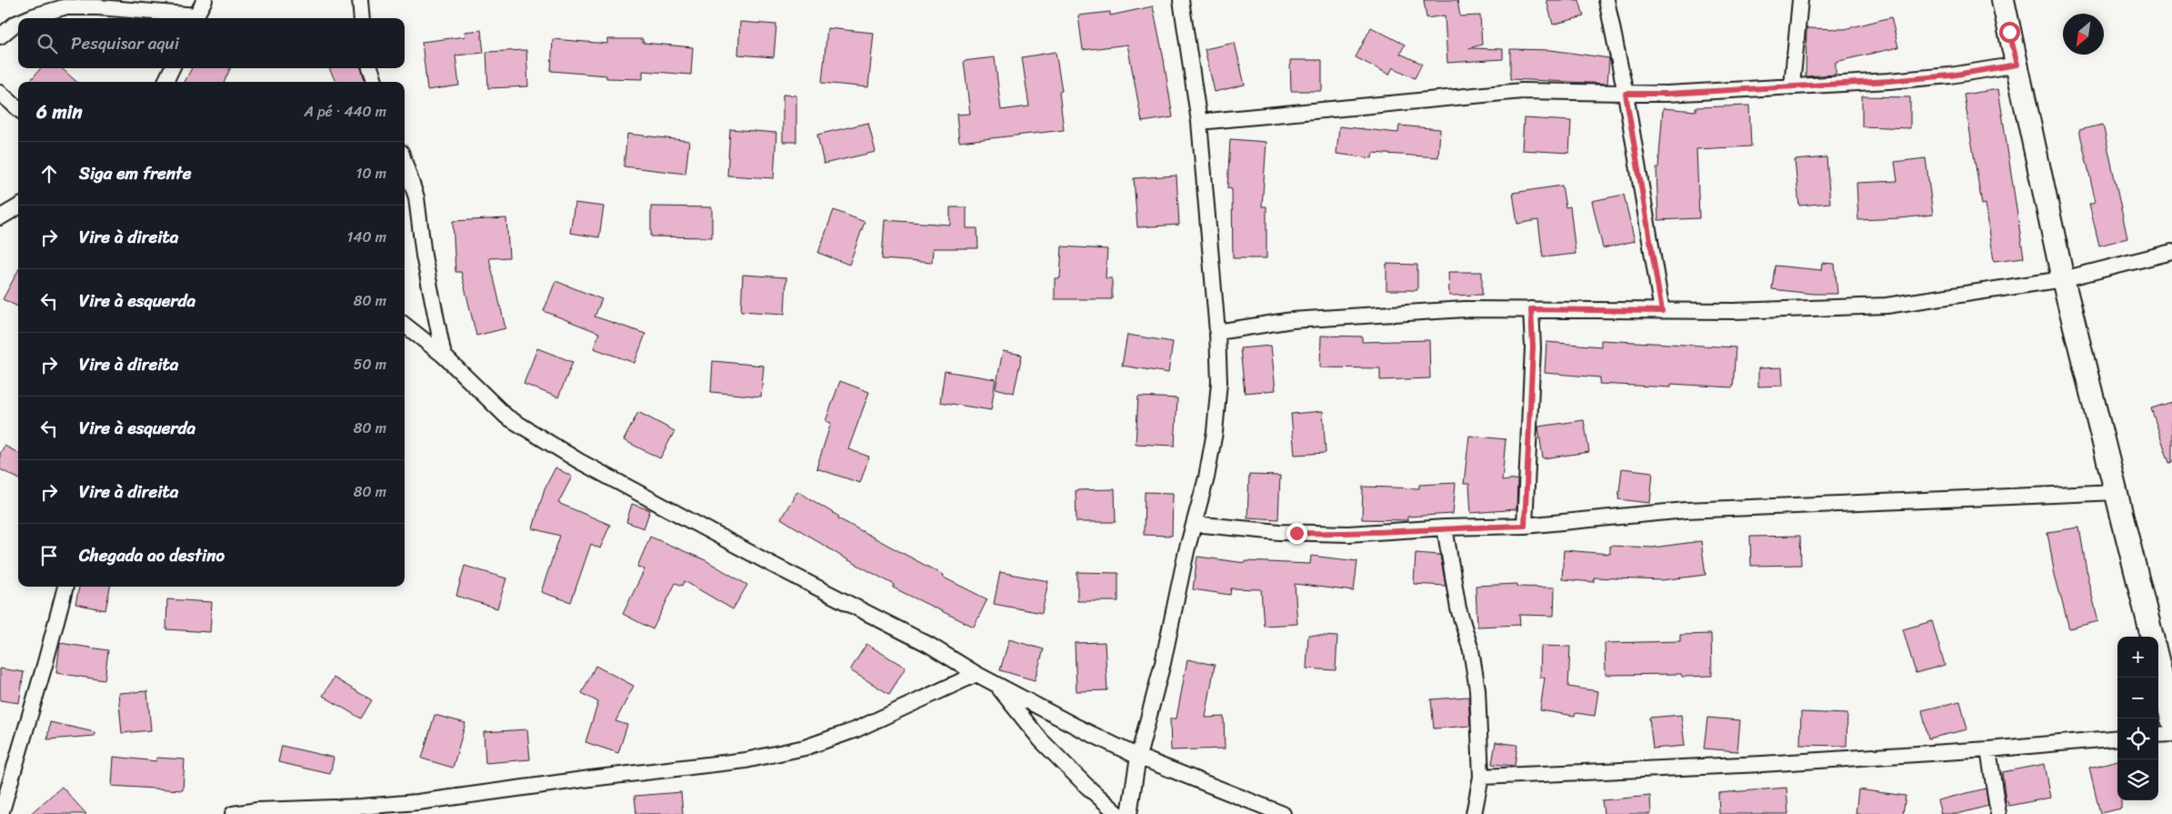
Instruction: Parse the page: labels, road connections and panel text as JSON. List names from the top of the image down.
{
  "north": "bottom left",
  "page": {
    "search": "Pesquisar aqui",
    "heading": ["6 min", "A pé · 440 m"],
    "list": [
      ["Siga em frente", "10 m"],
      ["Vire à direita", "140 m"],
      ["Vire à esquerda", "80 m"],
      ["Vire à direita", "50 m"],
      ["Vire à esquerda", "80 m"],
      ["Vire à direita", "80 m"],
      "Chegada ao destino"
    ],
    "map_buttons": ["+", "−"]
  }
}
